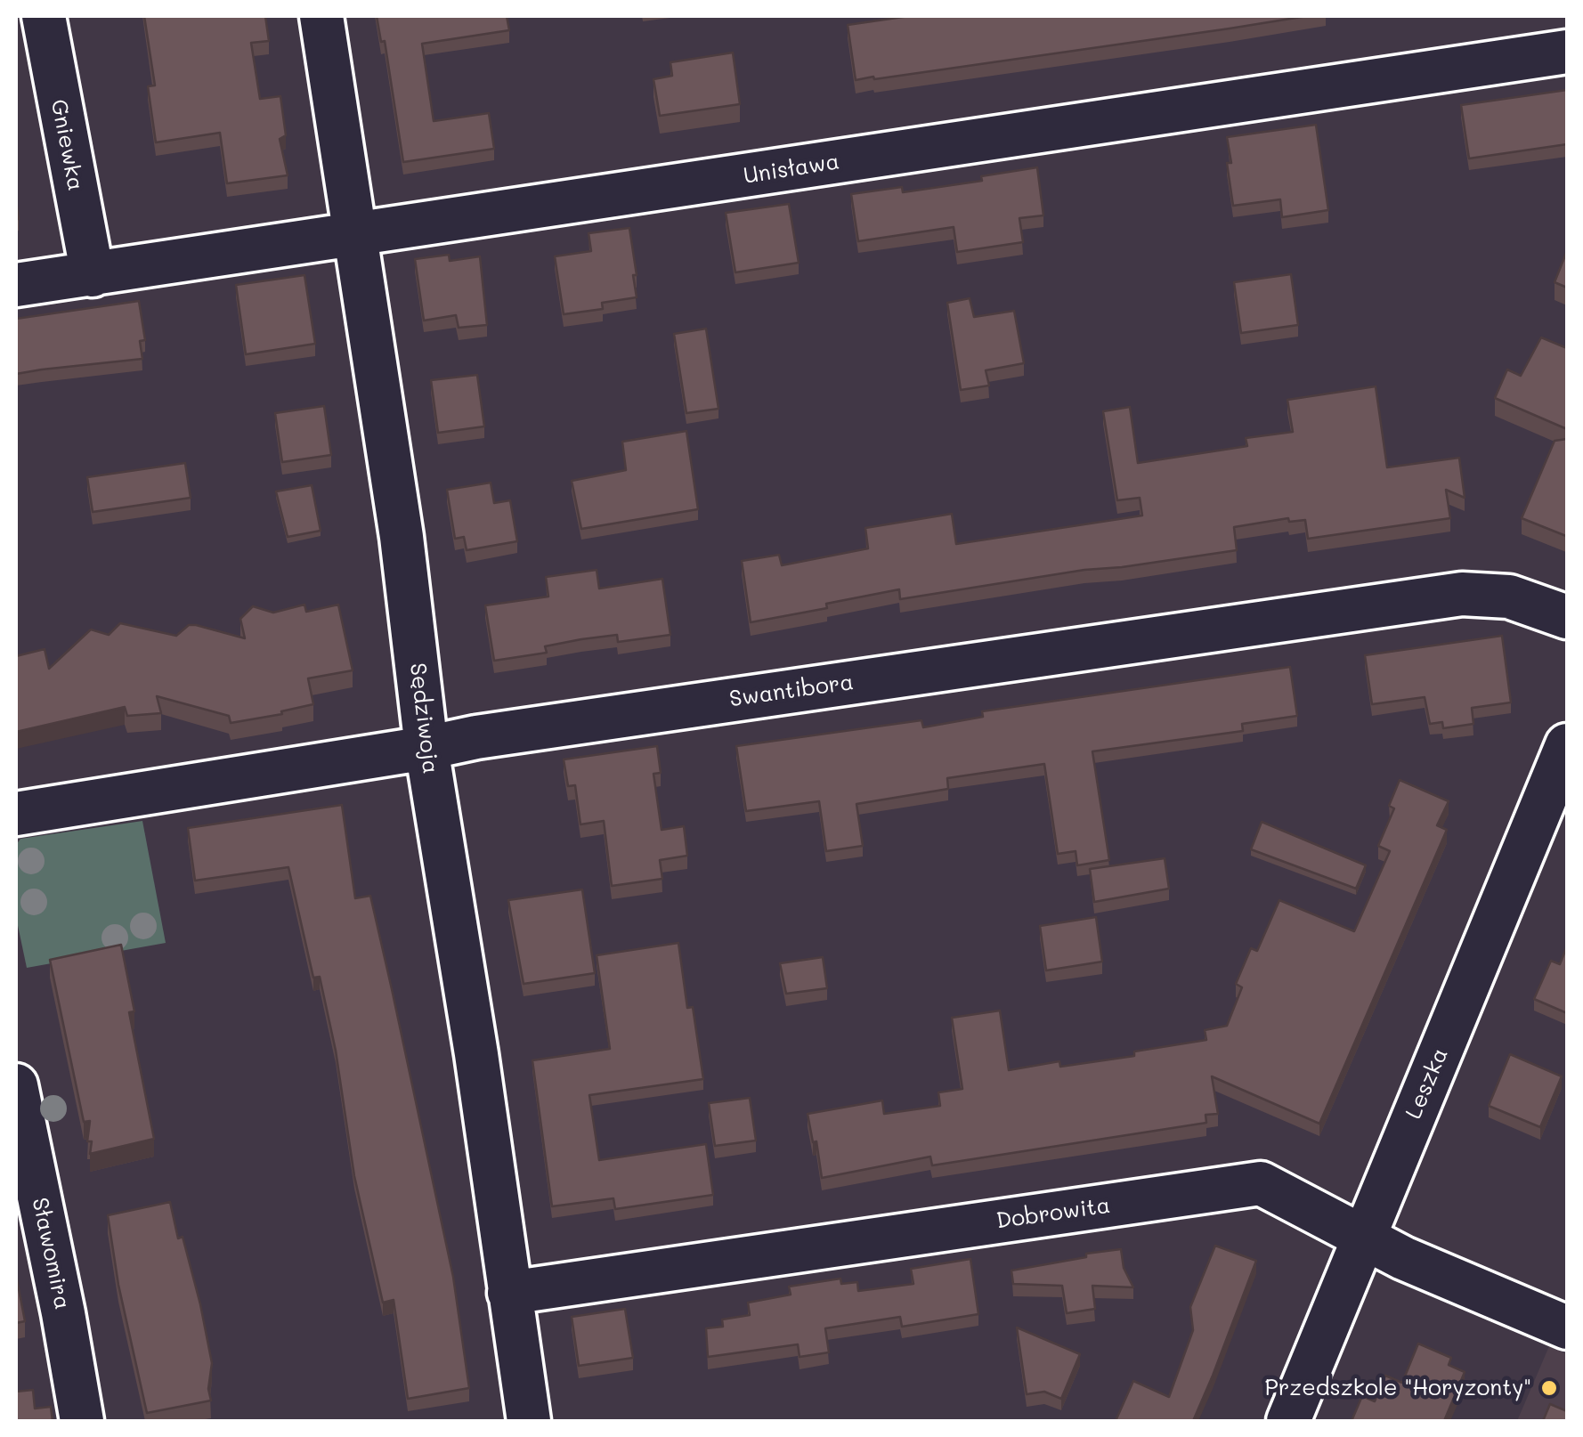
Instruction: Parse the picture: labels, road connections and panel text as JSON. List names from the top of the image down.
{
  "streets": {
    "street": [
      "Gniewka",
      "Unisława",
      "Swantibora",
      "Sędziwoja",
      "Leszka",
      "Dobrowita",
      "Sławomira"
    ]
  },
  "crossings": [
    ["Gniewka", "Unisława"],
    ["Unisława", "Sędziwoja"],
    ["Swantibora", "Sędziwoja"],
    ["Sędziwoja", "Dobrowita"],
    ["Leszka", "Dobrowita"]
  ],
  "places": ["Przedszkole \"Horyzonty\""]
}
